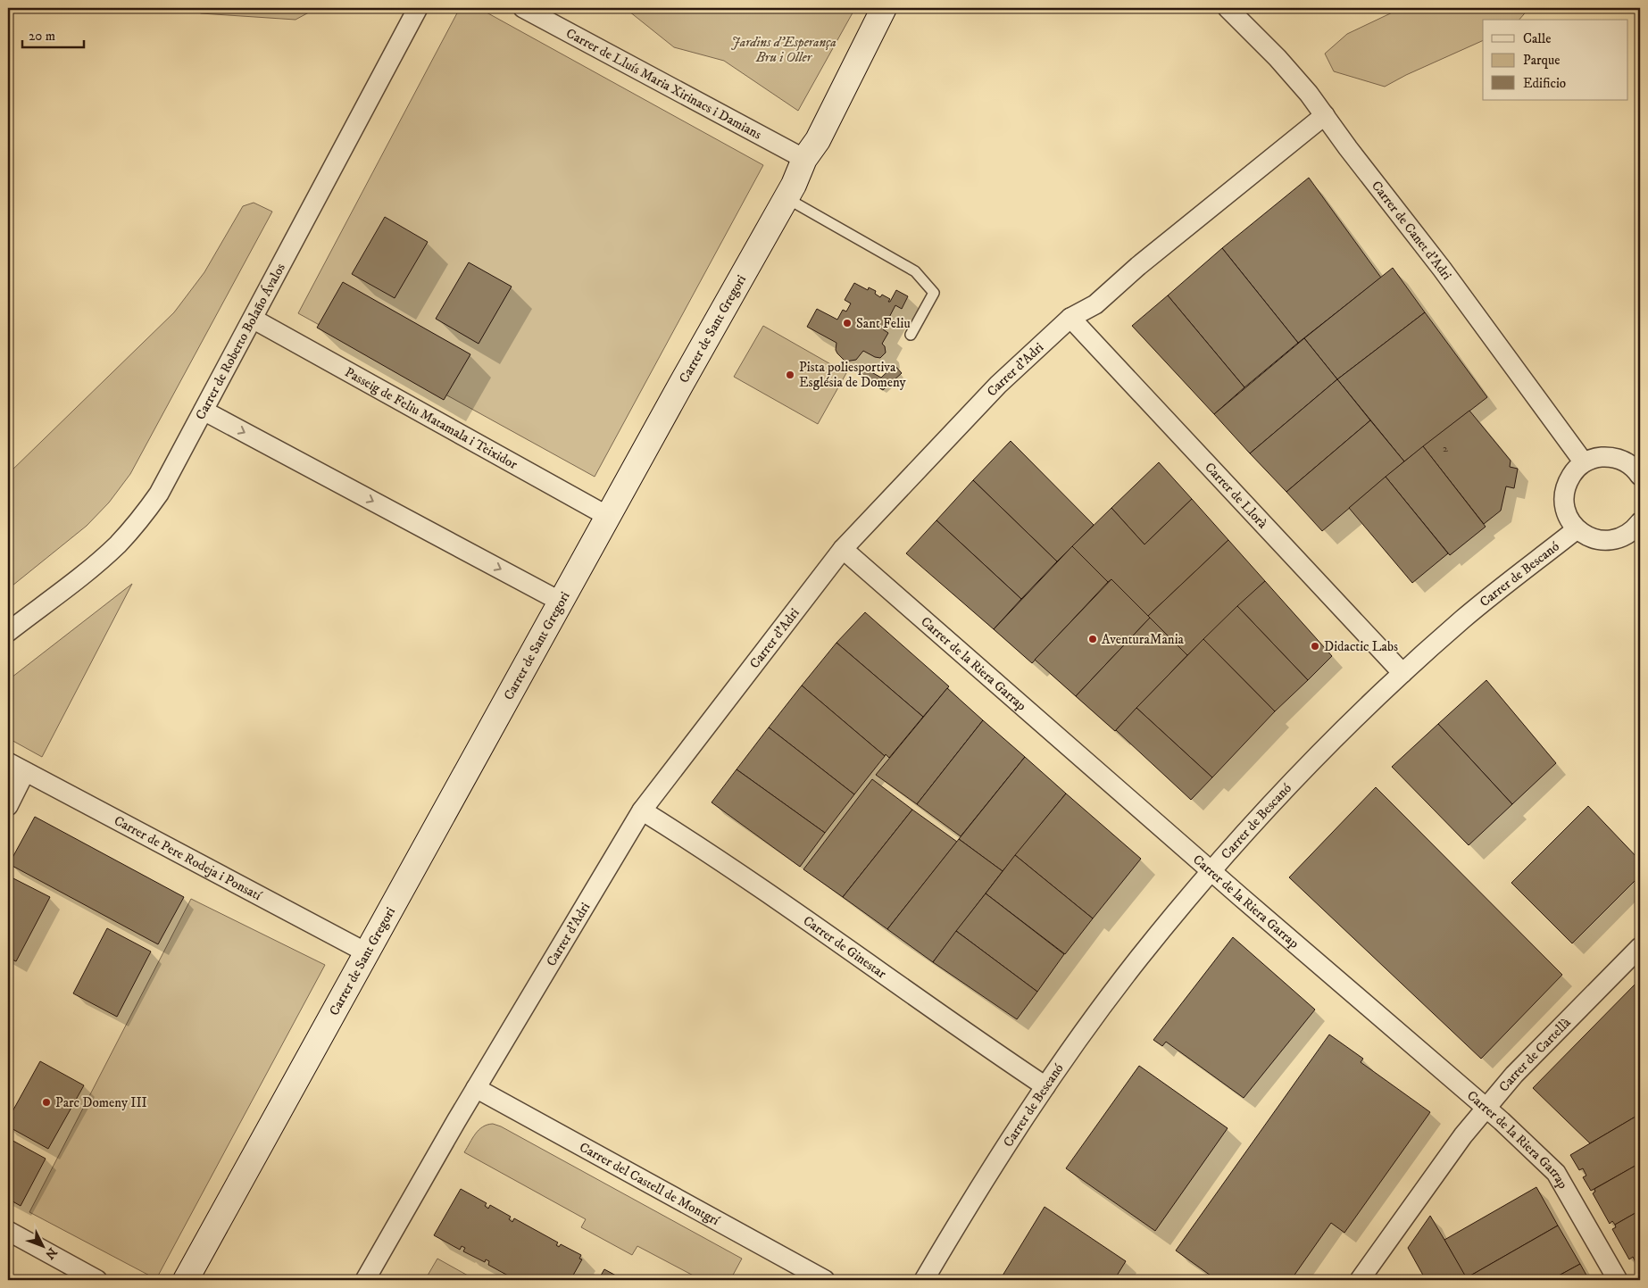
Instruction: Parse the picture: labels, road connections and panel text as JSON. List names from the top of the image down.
{
  "streets": {
    "main road": ["Carrer de Sant Gregori"],
    "street": [
      "Carrer de Lluís Maria Xirinacs i Damians",
      "Carrer de Canet d'Adri",
      "Carrer de Roberto Bolaño Ávalos",
      "Carrer d'Adri",
      "Passeig de Feliu Matamala i Teixidor",
      "Carrer de Llorà",
      "Carrer de Bescanó",
      "Carrer de la Riera Garrap",
      "Carrer de Pere Rodeja i Ponsatí",
      "Carrer de Ginestar",
      "Carrer de Cartellà",
      "Carrer del Castell de Montgrí"
    ]
  },
  "crossings": [
    ["Carrer de Lluís Maria Xirinacs i Damians", "Carrer de Sant Gregori"],
    ["Carrer de Canet d'Adri", "Carrer d'Adri"],
    ["Carrer de Sant Gregori", "Passeig de Feliu Matamala i Teixidor"],
    ["Carrer de Sant Gregori", "Carrer de Pere Rodeja i Ponsatí"],
    ["Carrer de Roberto Bolaño Ávalos", "Passeig de Feliu Matamala i Teixidor"],
    ["Carrer d'Adri", "Carrer de Llorà"],
    ["Carrer d'Adri", "Carrer de la Riera Garrap"],
    ["Carrer d'Adri", "Carrer de Ginestar"],
    ["Carrer d'Adri", "Carrer del Castell de Montgrí"],
    ["Carrer de Llorà", "Carrer de Bescanó"],
    ["Carrer de Bescanó", "Carrer de la Riera Garrap"],
    ["Carrer de Bescanó", "Carrer de Ginestar"],
    ["Carrer de la Riera Garrap", "Carrer de Cartellà"]
  ],
  "parks": ["Jardins d'Esperança Bru i Oller"],
  "places": [
    "Sant Feliu",
    "Pista poliesportiva Església de Domeny",
    "AventuraMania",
    "Didactic Labs",
    "Parc Domeny III"
  ],
  "house_numbers": ["2"],
  "legend": ["Calle", "Parque", "Edificio"],
  "scale_bar": "20 m",
  "north": "bottom right"
}
